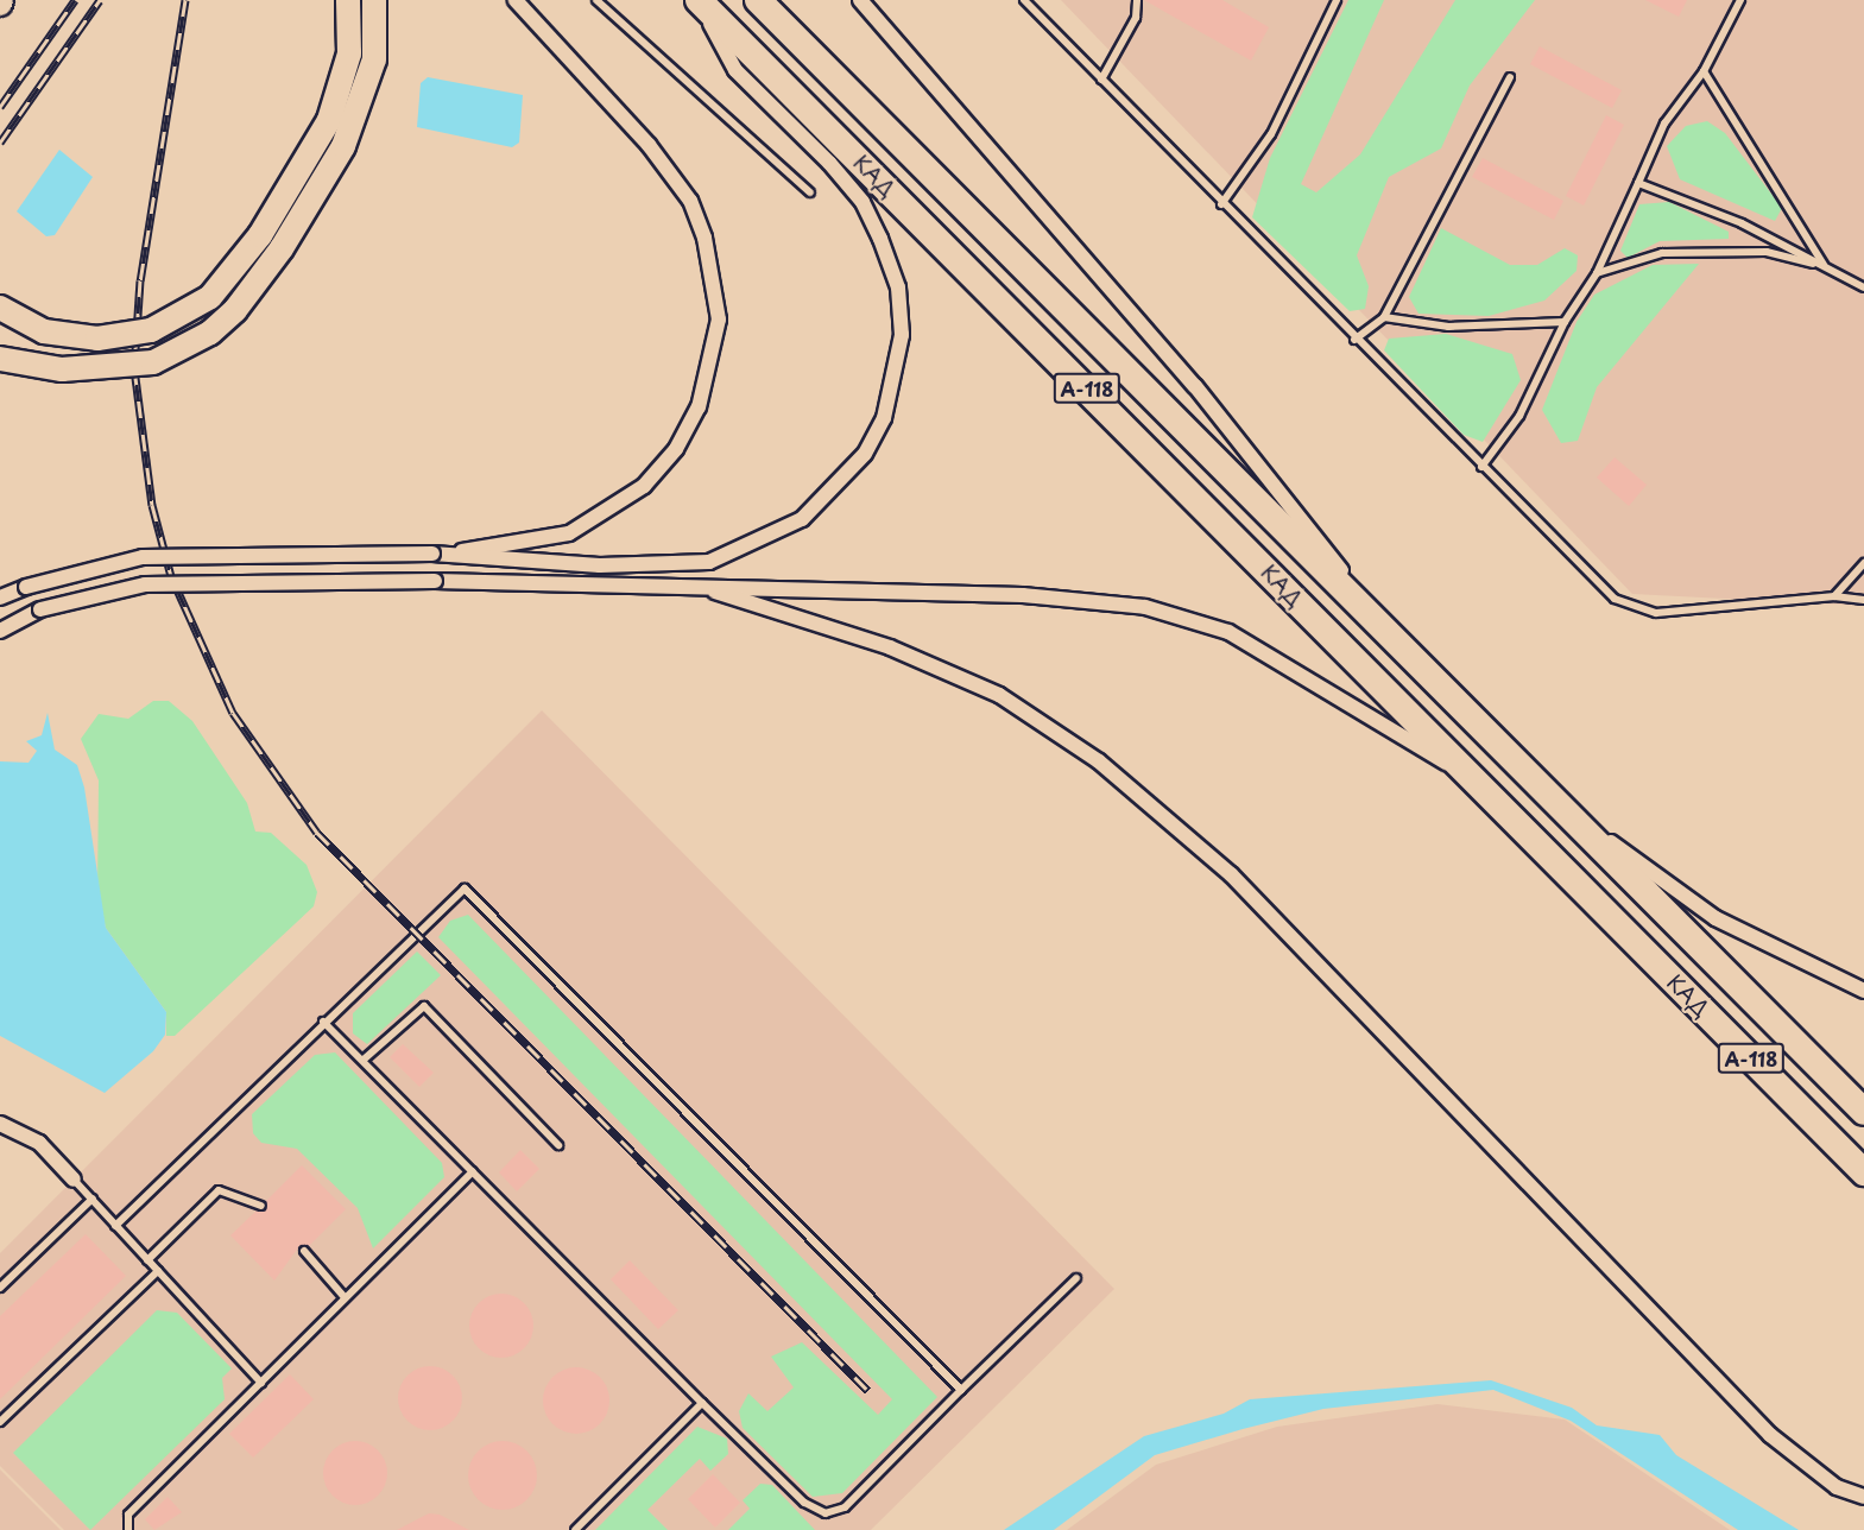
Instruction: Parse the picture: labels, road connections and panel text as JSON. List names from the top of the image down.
{
  "streets": {
    "highway": ["КАД", "А-118"]
  }
}
